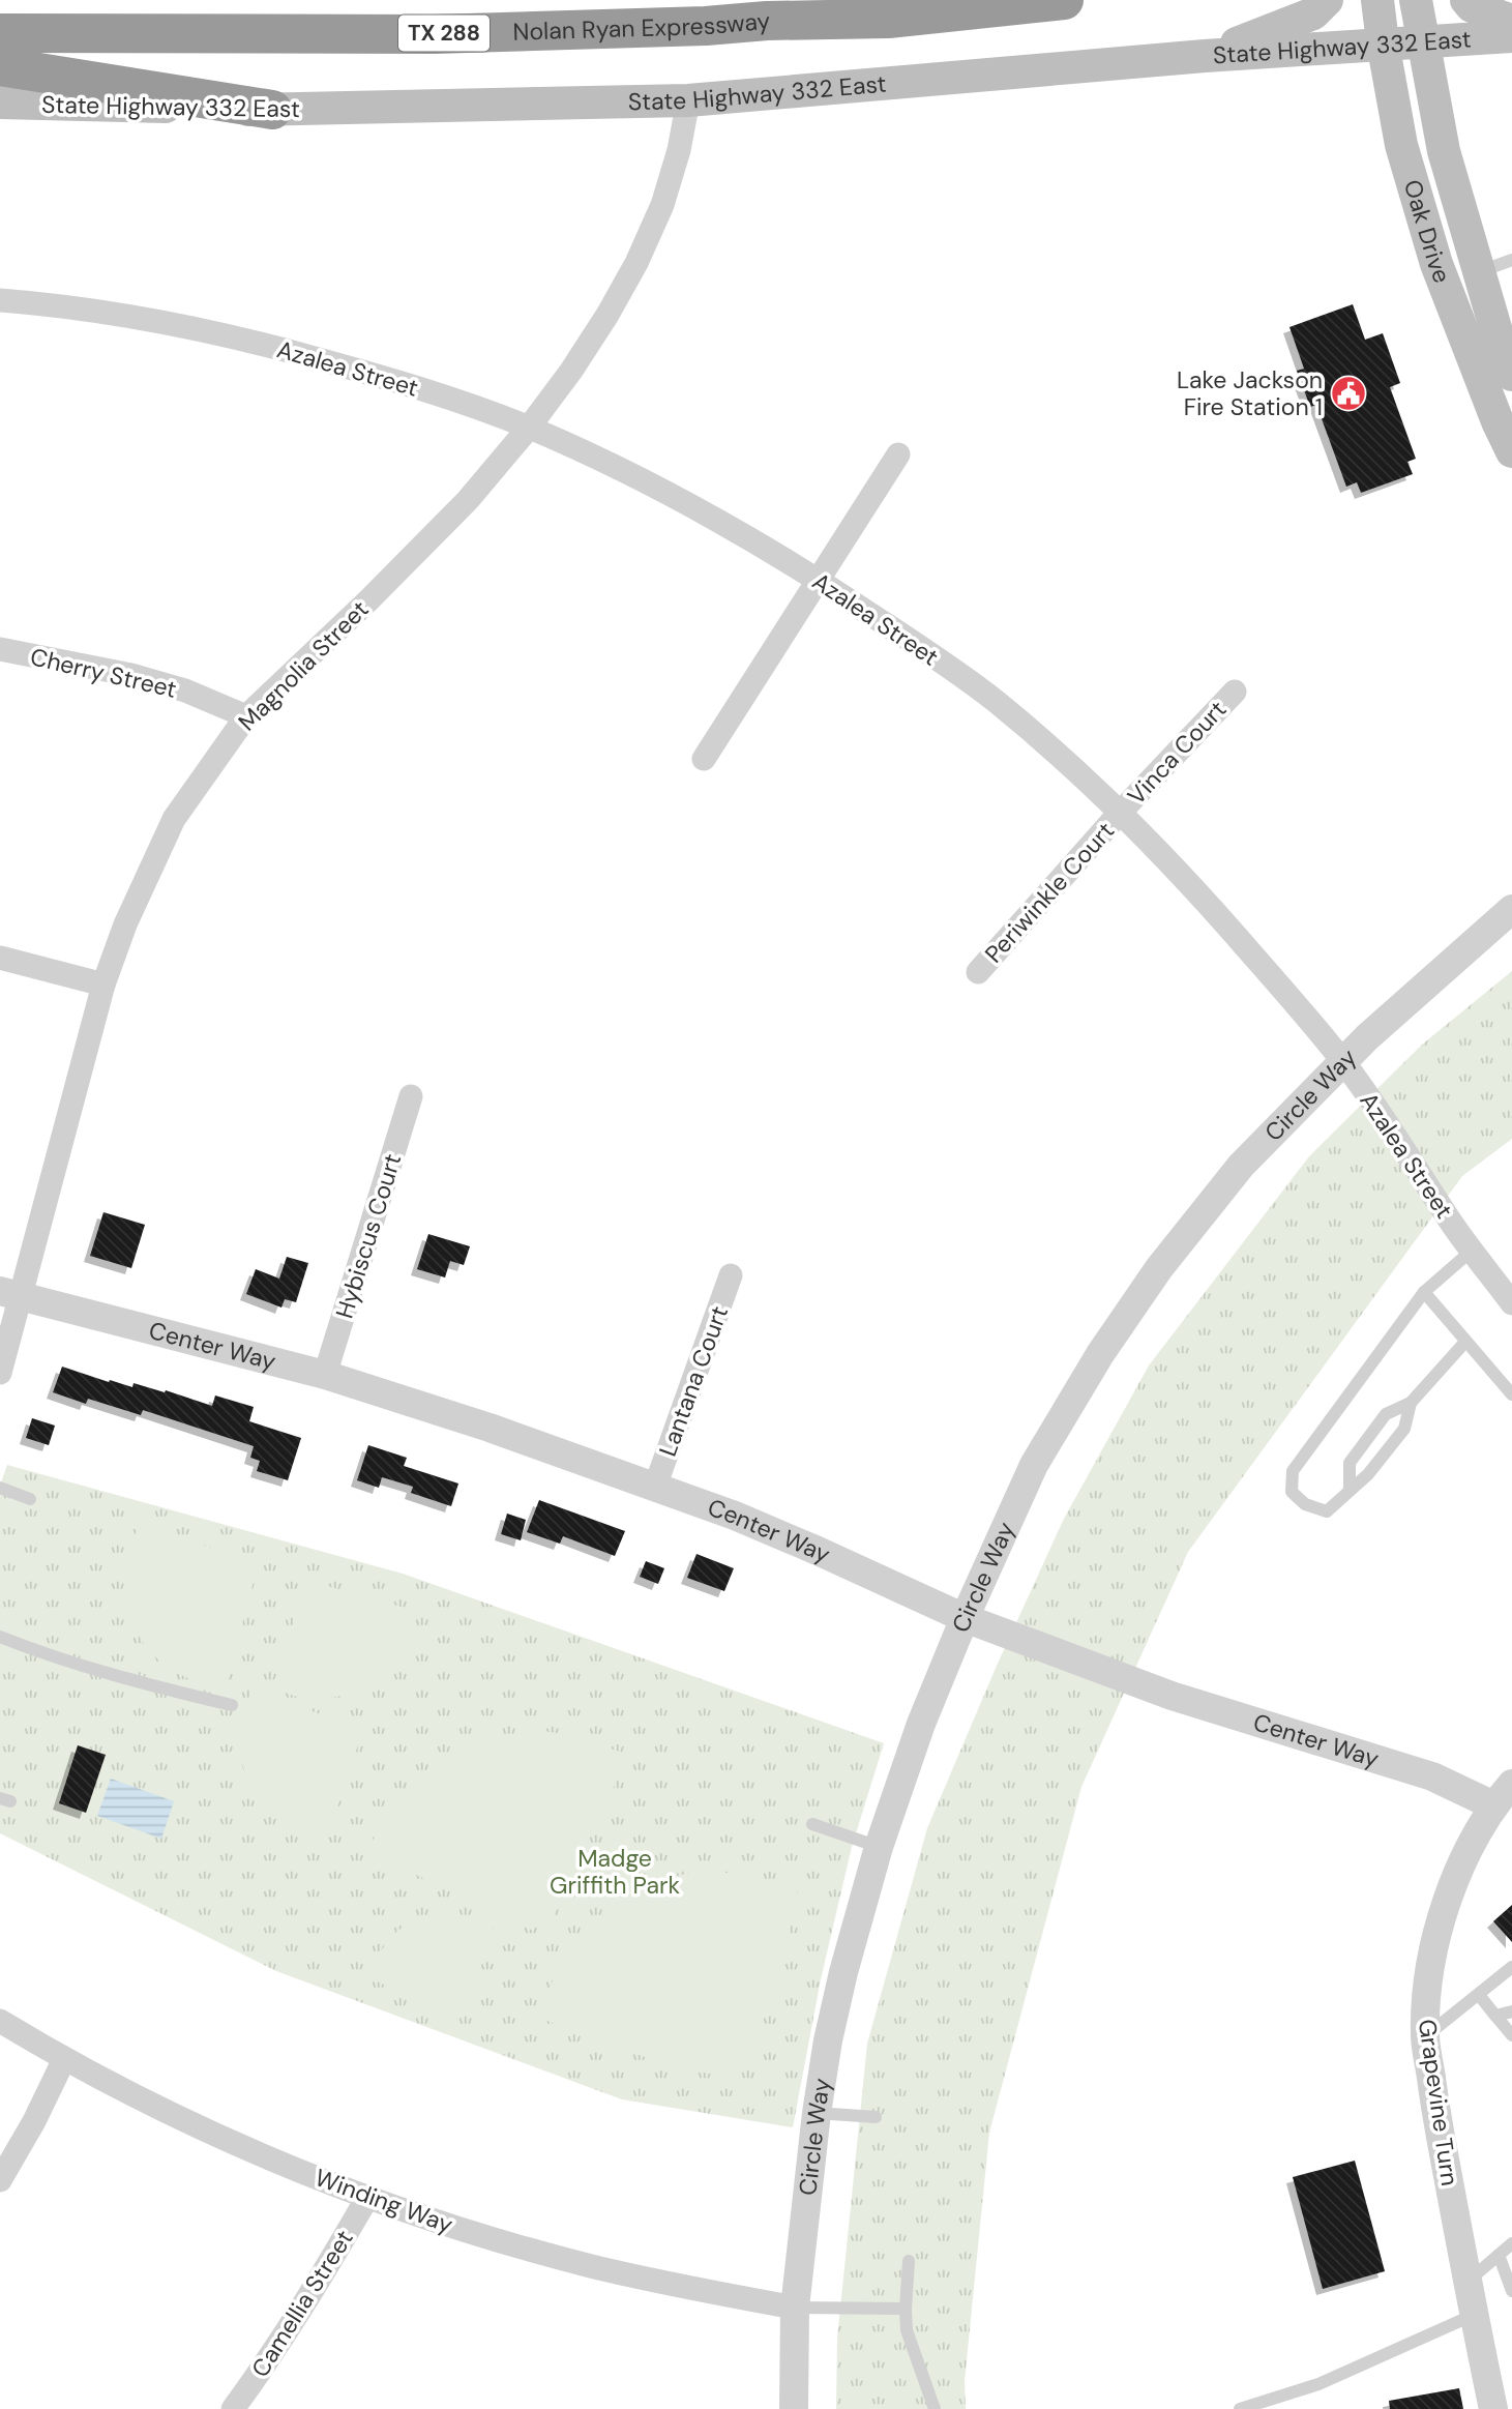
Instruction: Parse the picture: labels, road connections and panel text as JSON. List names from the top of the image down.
{
  "streets": {
    "highway": ["Nolan Ryan Expressway", "TX 288"],
    "main road": ["State Highway 332 East", "Oak Drive"],
    "street": [
      "Azalea Street",
      "Magnolia Street",
      "Cherry Street",
      "Vinca Court",
      "Periwinkle Court",
      "Circle Way",
      "Hybiscus Court",
      "Center Way",
      "Lantana Court",
      "Grapevine Turn",
      "Winding Way",
      "Camellia Street"
    ]
  },
  "crossings": [
    ["State Highway 332 East", "Oak Drive"],
    ["State Highway 332 East", "Magnolia Street"],
    ["Azalea Street", "Magnolia Street"],
    ["Azalea Street", "Vinca Court"],
    ["Azalea Street", "Periwinkle Court"],
    ["Azalea Street", "Circle Way"],
    ["Magnolia Street", "Cherry Street"],
    ["Magnolia Street", "Center Way"],
    ["Vinca Court", "Periwinkle Court"],
    ["Circle Way", "Center Way"],
    ["Circle Way", "Winding Way"],
    ["Hybiscus Court", "Center Way"],
    ["Center Way", "Lantana Court"],
    ["Center Way", "Grapevine Turn"],
    ["Winding Way", "Camellia Street"]
  ],
  "parks": ["Madge Griffith Park"],
  "places": {
    "public building": ["Lake Jackson Fire Station 1"]
  }
}
